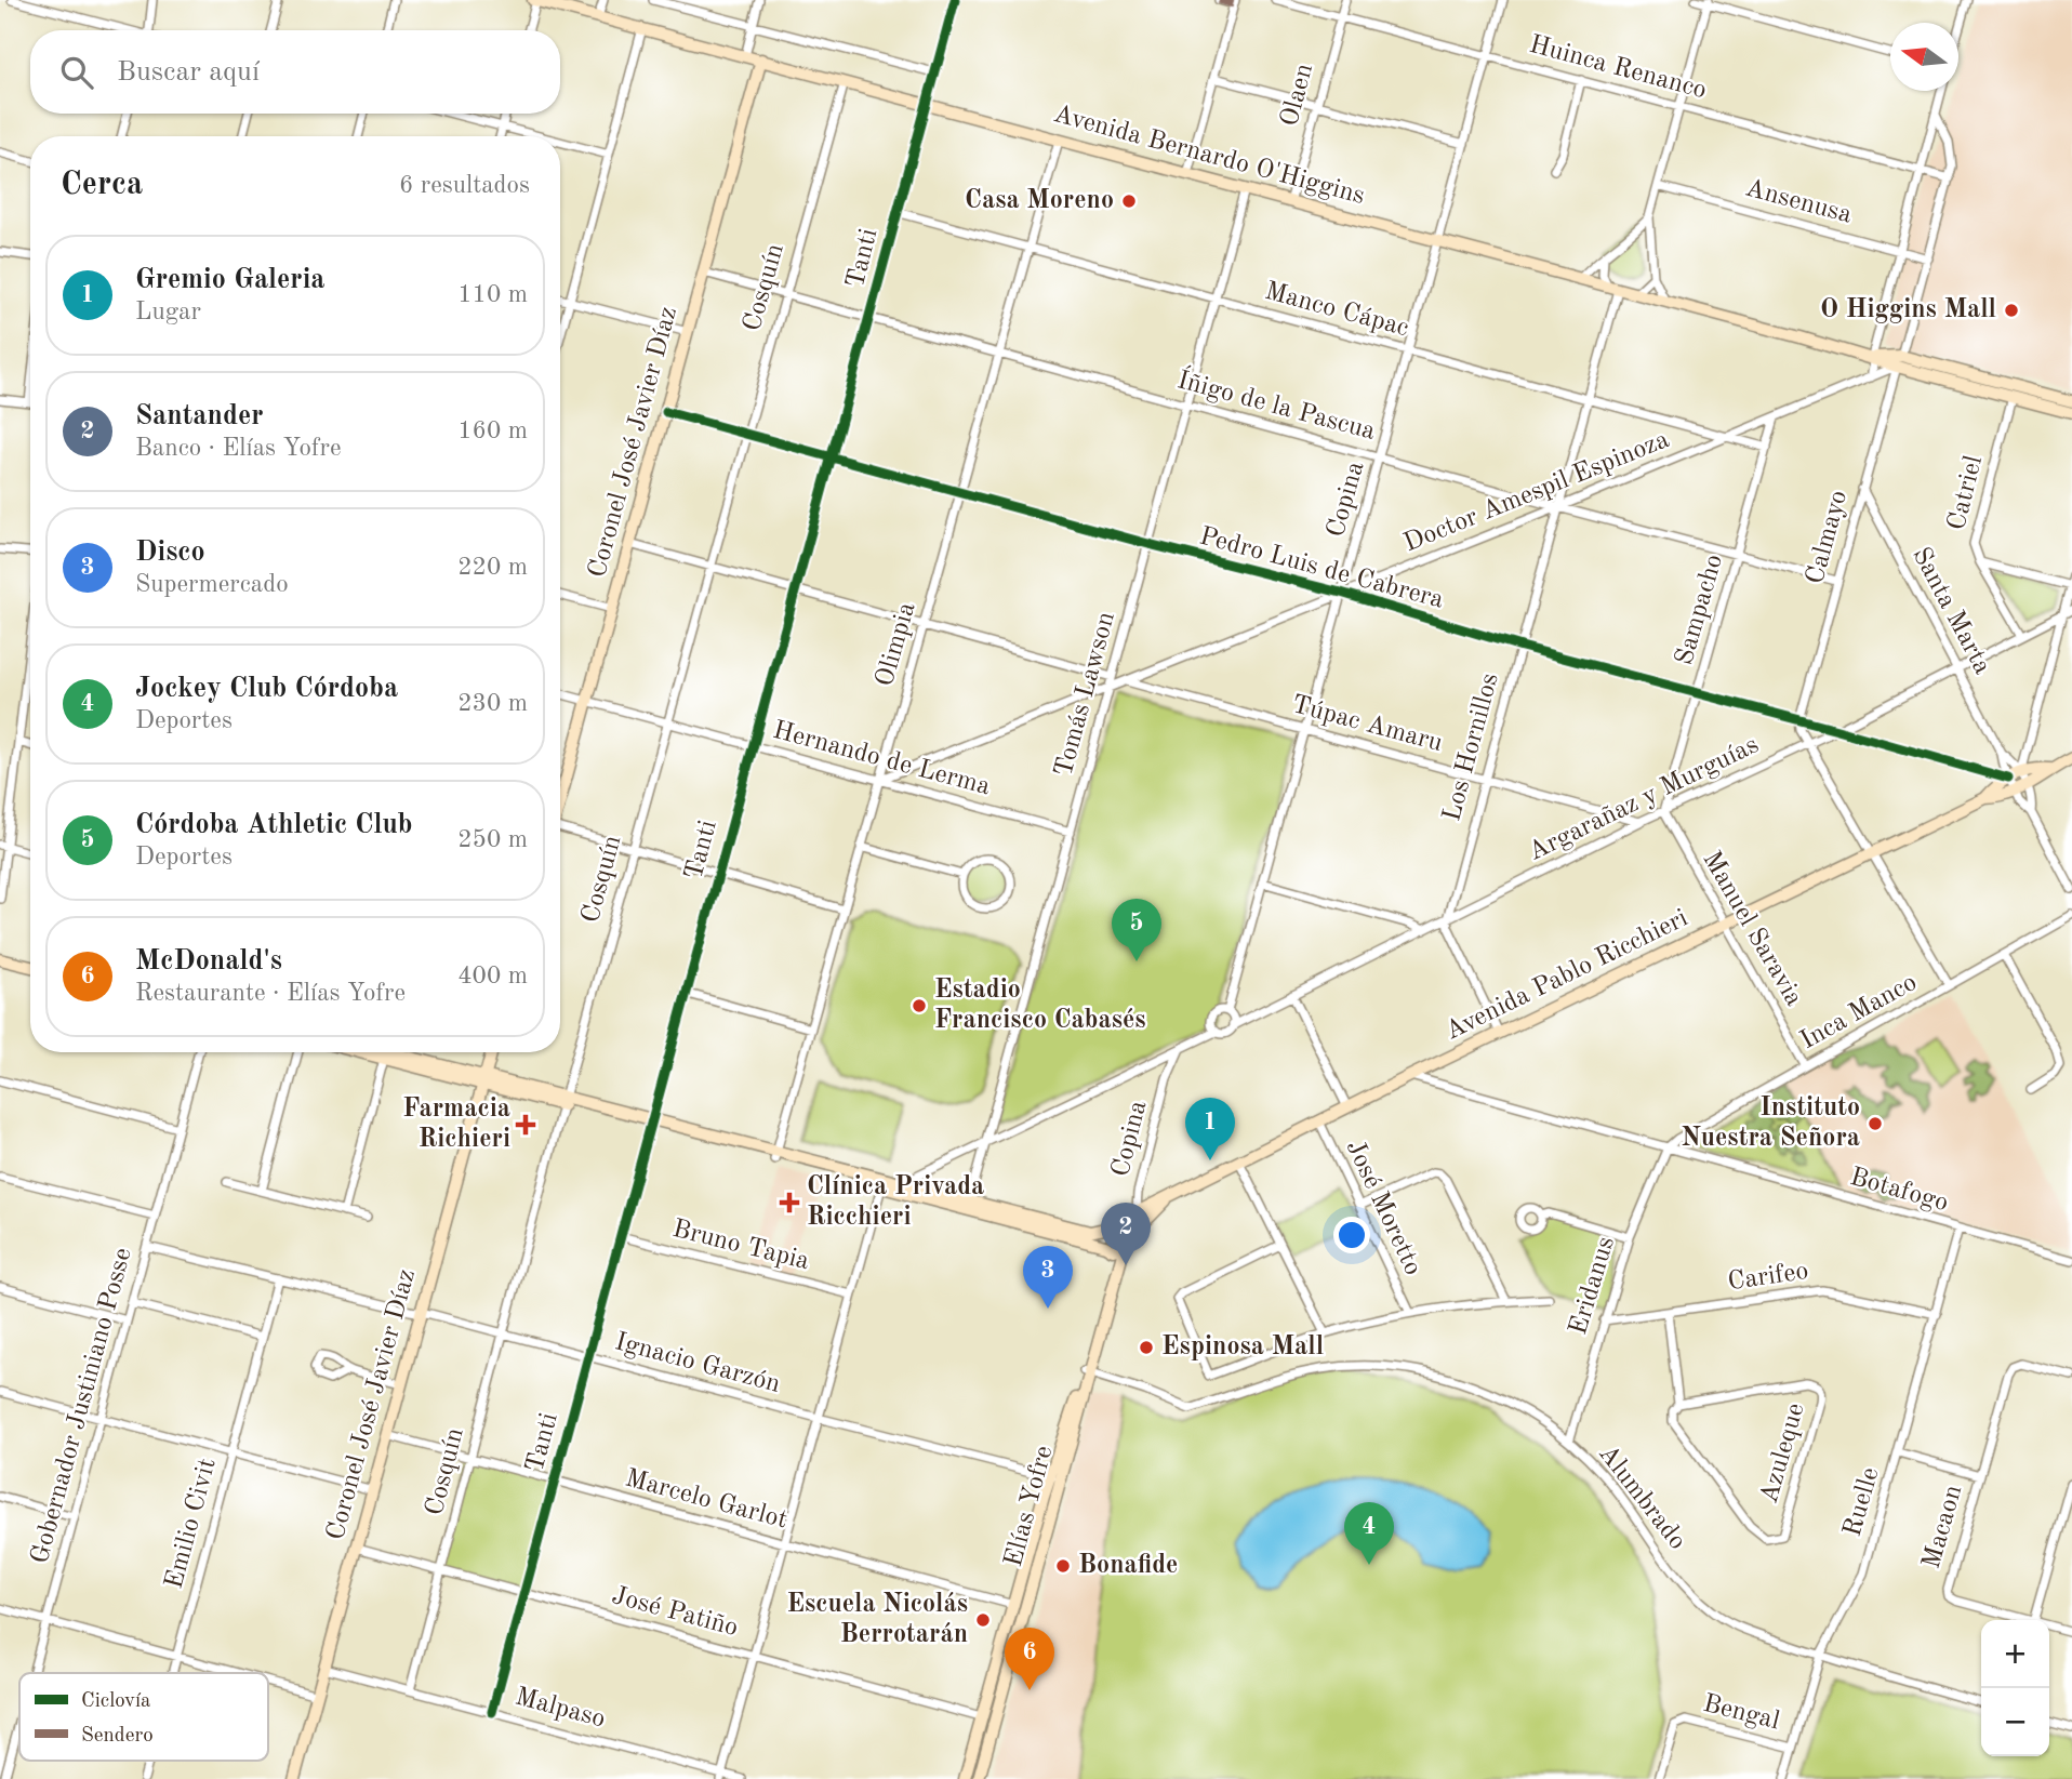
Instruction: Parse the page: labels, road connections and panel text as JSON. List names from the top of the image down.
{
  "streets": {
    "main road": [
      "Avenida Bernardo O'Higgins",
      "Coronel José Javier Díaz",
      "Avenida Pablo Ricchieri",
      "Elías Yofre"
    ],
    "street": [
      "Huinca Renanco",
      "Olaen",
      "Ansenusa",
      "Tanti",
      "Cosquín",
      "Manco Cápac",
      "Íñigo de la Pascua",
      "Doctor Amespil Espinoza",
      "Catriel",
      "Copina",
      "Calmayo",
      "Pedro Luis de Cabrera",
      "Sampacho",
      "Santa Marta",
      "Olimpia",
      "Tomás Lawson",
      "Túpac Amaru",
      "Los Hornillos",
      "Hernando de Lerma",
      "Argarañaz y Murguías",
      "Manuel Saravia",
      "Inca Manco",
      "Botafogo",
      "José Moretto",
      "Bruno Tapia",
      "Carifeo",
      "Eridanus",
      "Ignacio Garzón",
      "Gobernador Justiniano Posse",
      "Azuleque",
      "Alumbrado",
      "Marcelo Garlot",
      "Ruelle",
      "Emilio Civit",
      "Macaon",
      "José Patiño",
      "Malpaso",
      "Bengal"
    ]
  },
  "crossings": [
    ["Huinca Renanco", "Olaen"],
    ["Huinca Renanco", "Copina"],
    ["Huinca Renanco", "Calmayo"],
    ["Olaen", "Avenida Bernardo O'Higgins"],
    ["Avenida Bernardo O'Higgins", "Tanti"],
    ["Avenida Bernardo O'Higgins", "Cosquín"],
    ["Avenida Bernardo O'Higgins", "Coronel José Javier Díaz"],
    ["Avenida Bernardo O'Higgins", "Doctor Amespil Espinoza"],
    ["Avenida Bernardo O'Higgins", "Catriel"],
    ["Avenida Bernardo O'Higgins", "Copina"],
    ["Avenida Bernardo O'Higgins", "Calmayo"],
    ["Avenida Bernardo O'Higgins", "Olimpia"],
    ["Avenida Bernardo O'Higgins", "Tomás Lawson"],
    ["Avenida Bernardo O'Higgins", "Los Hornillos"],
    ["Ansenusa", "Calmayo"],
    ["Tanti", "Manco Cápac"],
    ["Tanti", "Íñigo de la Pascua"],
    ["Tanti", "Pedro Luis de Cabrera"],
    ["Tanti", "Hernando de Lerma"],
    ["Tanti", "Bruno Tapia"],
    ["Tanti", "Ignacio Garzón"],
    ["Tanti", "Marcelo Garlot"],
    ["Tanti", "José Patiño"],
    ["Tanti", "Malpaso"],
    ["Cosquín", "Íñigo de la Pascua"],
    ["Cosquín", "Pedro Luis de Cabrera"],
    ["Cosquín", "Hernando de Lerma"],
    ["Cosquín", "Ignacio Garzón"],
    ["Cosquín", "Marcelo Garlot"],
    ["Cosquín", "José Patiño"],
    ["Cosquín", "Malpaso"],
    ["Manco Cápac", "Doctor Amespil Espinoza"],
    ["Manco Cápac", "Copina"],
    ["Manco Cápac", "Sampacho"],
    ["Manco Cápac", "Olimpia"],
    ["Manco Cápac", "Tomás Lawson"],
    ["Manco Cápac", "Los Hornillos"],
    ["Íñigo de la Pascua", "Coronel José Javier Díaz"],
    ["Íñigo de la Pascua", "Doctor Amespil Espinoza"],
    ["Íñigo de la Pascua", "Copina"],
    ["Íñigo de la Pascua", "Calmayo"],
    ["Íñigo de la Pascua", "Sampacho"],
    ["Íñigo de la Pascua", "Olimpia"],
    ["Íñigo de la Pascua", "Tomás Lawson"],
    ["Íñigo de la Pascua", "Los Hornillos"],
    ["Coronel José Javier Díaz", "Pedro Luis de Cabrera"],
    ["Coronel José Javier Díaz", "Hernando de Lerma"],
    ["Coronel José Javier Díaz", "Ignacio Garzón"],
    ["Coronel José Javier Díaz", "Marcelo Garlot"],
    ["Coronel José Javier Díaz", "José Patiño"],
    ["Coronel José Javier Díaz", "Malpaso"],
    ["Doctor Amespil Espinoza", "Copina"],
    ["Doctor Amespil Espinoza", "Calmayo"],
    ["Doctor Amespil Espinoza", "Pedro Luis de Cabrera"],
    ["Doctor Amespil Espinoza", "Sampacho"],
    ["Doctor Amespil Espinoza", "Olimpia"],
    ["Doctor Amespil Espinoza", "Tomás Lawson"],
    ["Doctor Amespil Espinoza", "Túpac Amaru"],
    ["Doctor Amespil Espinoza", "Los Hornillos"],
    ["Doctor Amespil Espinoza", "Hernando de Lerma"],
    ["Catriel", "Argarañaz y Murguías"],
    ["Copina", "Pedro Luis de Cabrera"],
    ["Copina", "Túpac Amaru"],
    ["Copina", "Argarañaz y Murguías"],
    ["Copina", "Avenida Pablo Ricchieri"],
    ["Calmayo", "Pedro Luis de Cabrera"],
    ["Calmayo", "Santa Marta"],
    ["Pedro Luis de Cabrera", "Sampacho"],
    ["Pedro Luis de Cabrera", "Santa Marta"],
    ["Pedro Luis de Cabrera", "Olimpia"],
    ["Pedro Luis de Cabrera", "Tomás Lawson"],
    ["Pedro Luis de Cabrera", "Los Hornillos"],
    ["Pedro Luis de Cabrera", "Argarañaz y Murguías"],
    ["Pedro Luis de Cabrera", "Avenida Pablo Ricchieri"],
    ["Sampacho", "Argarañaz y Murguías"],
    ["Sampacho", "Manuel Saravia"],
    ["Santa Marta", "Argarañaz y Murguías"],
    ["Santa Marta", "Avenida Pablo Ricchieri"],
    ["Olimpia", "Hernando de Lerma"],
    ["Tomás Lawson", "Hernando de Lerma"],
    ["Túpac Amaru", "Los Hornillos"],
    ["Túpac Amaru", "Argarañaz y Murguías"],
    ["Los Hornillos", "Argarañaz y Murguías"],
    ["Argarañaz y Murguías", "Manuel Saravia"],
    ["Argarañaz y Murguías", "José Moretto"],
    ["Manuel Saravia", "Avenida Pablo Ricchieri"],
    ["Manuel Saravia", "Inca Manco"],
    ["Avenida Pablo Ricchieri", "Botafogo"],
    ["Avenida Pablo Ricchieri", "José Moretto"],
    ["Avenida Pablo Ricchieri", "Elías Yofre"],
    ["Inca Manco", "Botafogo"],
    ["Inca Manco", "Eridanus"],
    ["Botafogo", "Eridanus"],
    ["Botafogo", "Ruelle"],
    ["Carifeo", "Eridanus"],
    ["Carifeo", "Azuleque"],
    ["Carifeo", "Ruelle"],
    ["Eridanus", "Alumbrado"],
    ["Ignacio Garzón", "Gobernador Justiniano Posse"],
    ["Ignacio Garzón", "Elías Yofre"],
    ["Ignacio Garzón", "Emilio Civit"],
    ["Alumbrado", "Ruelle"],
    ["Alumbrado", "Elías Yofre"],
    ["Marcelo Garlot", "Elías Yofre"],
    ["Ruelle", "Macaon"],
    ["Ruelle", "Bengal"],
    ["Elías Yofre", "José Patiño"]
  ],
  "places": {
    "other": [
      "Casa Moreno",
      "O Higgins Mall",
      "Estadio Francisco Cabasés",
      "Instituto Nuestra Señora",
      "Espinosa Mall",
      "Bonafide",
      "Escuela Nicolás Berrotarán"
    ],
    "health": ["Farmacia Richieri", "Clínica Privada Ricchieri"]
  },
  "legend": ["Ciclovía", "Sendero"],
  "north": "left",
  "page": {
    "search": "Buscar aquí",
    "heading": ["Cerca", "6 resultados"],
    "list": [
      {
        "mark": "1",
        "name": "Gremio Galeria",
        "note": "Lugar",
        "value": "110 m"
      },
      {
        "mark": "2",
        "name": "Santander",
        "note": "Banco · Elías Yofre",
        "value": "160 m"
      },
      {
        "mark": "3",
        "name": "Disco",
        "note": "Supermercado",
        "value": "220 m"
      },
      {
        "mark": "4",
        "name": "Jockey Club Córdoba",
        "note": "Deportes",
        "value": "230 m"
      },
      {
        "mark": "5",
        "name": "Córdoba Athletic Club",
        "note": "Deportes",
        "value": "250 m"
      },
      {
        "mark": "6",
        "name": "McDonald's",
        "note": "Restaurante · Elías Yofre",
        "value": "400 m"
      }
    ],
    "pins": [
      "5",
      "1",
      "2",
      "3",
      "4",
      "6"
    ],
    "map_buttons": ["+", "−"]
  }
}
